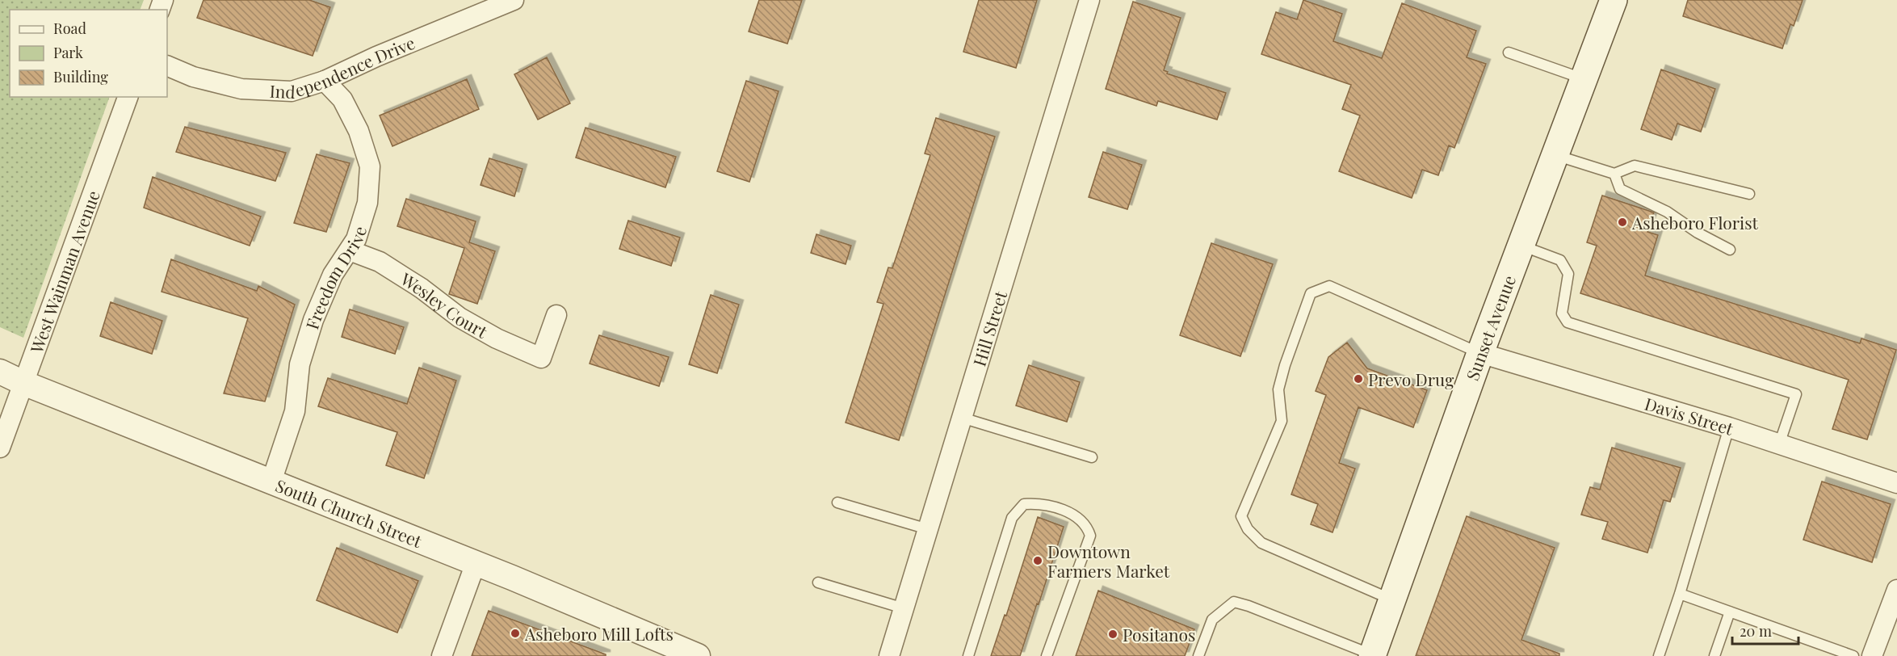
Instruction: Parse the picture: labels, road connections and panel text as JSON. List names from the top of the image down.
{
  "streets": {
    "main road": ["Sunset Avenue"],
    "street": [
      "Independence Drive",
      "West Wainman Avenue",
      "Freedom Drive",
      "Wesley Court",
      "Hill Street",
      "Davis Street",
      "South Church Street"
    ]
  },
  "crossings": [
    ["Independence Drive", "Freedom Drive"],
    ["West Wainman Avenue", "South Church Street"],
    ["Freedom Drive", "Wesley Court"],
    ["Freedom Drive", "South Church Street"],
    ["Sunset Avenue", "Davis Street"]
  ],
  "places": [
    "Asheboro Florist",
    "Prevo Drug",
    "Downtown Farmers Market",
    "Asheboro Mill Lofts",
    "Positanos"
  ],
  "legend": ["Road", "Park", "Building"],
  "scale_bar": "20 m"
}
